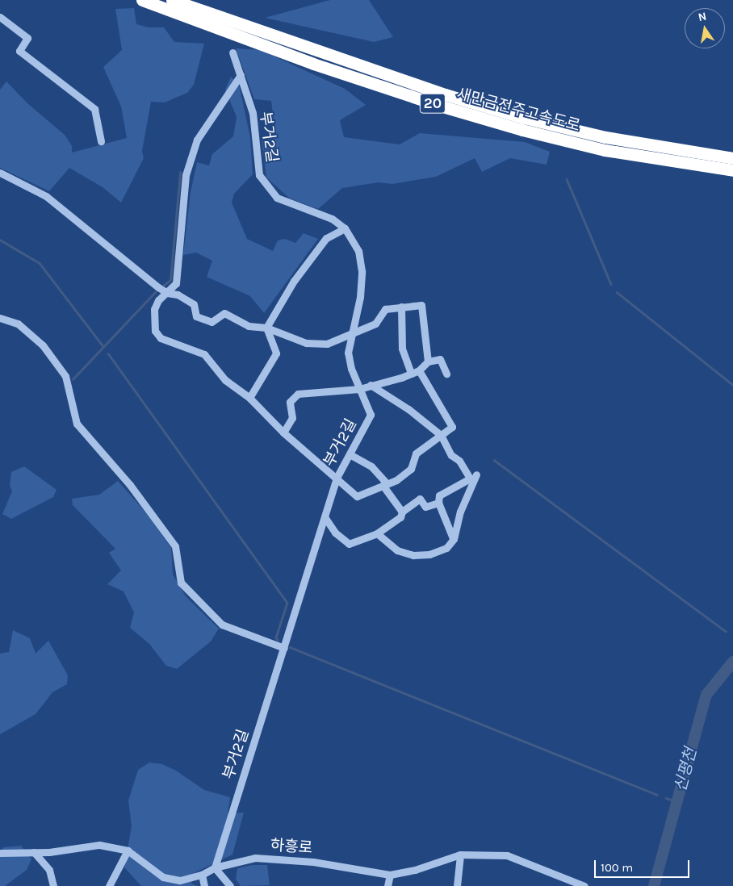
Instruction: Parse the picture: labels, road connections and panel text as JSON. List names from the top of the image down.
{
  "streets": {
    "highway": ["20", "새만금전주고속도로"],
    "street": ["부거2길", "하흥로"]
  },
  "crossings": [
    ["부거2길", "하흥로"]
  ],
  "water": ["신평천"],
  "scale_bar": "100 m",
  "north": "top"
}
